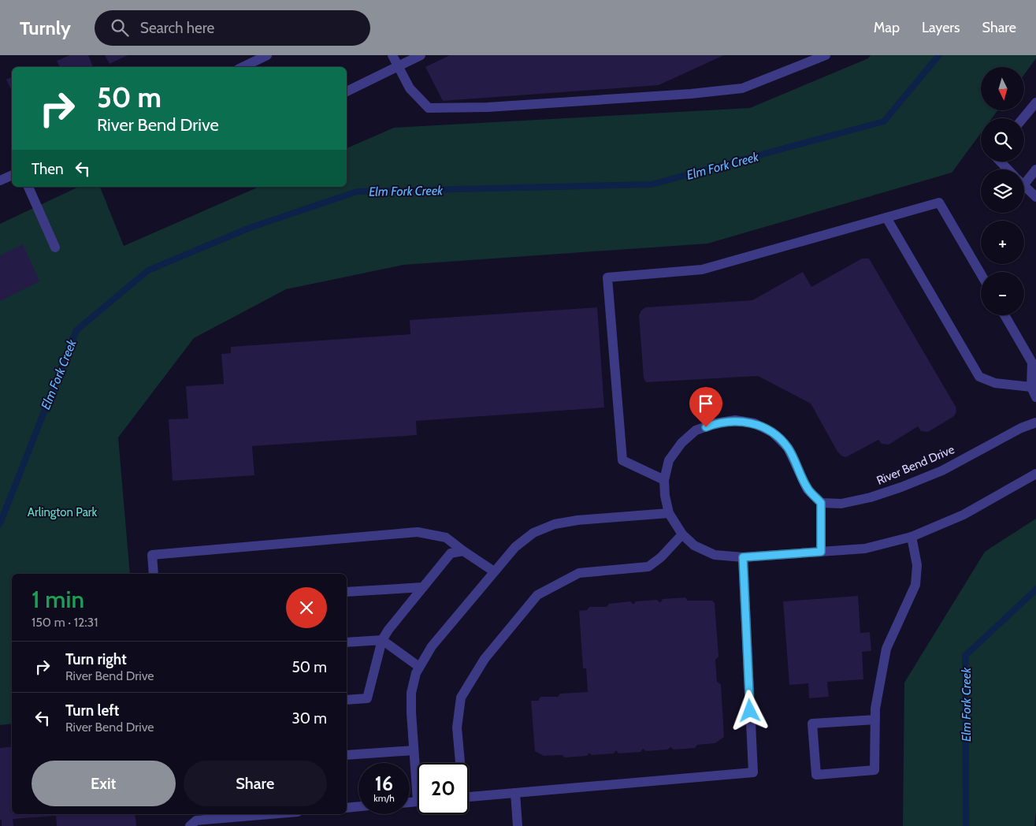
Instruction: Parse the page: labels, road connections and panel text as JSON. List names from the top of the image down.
{
  "streets": {
    "street": ["River Bend Drive"]
  },
  "water": ["Elm Fork Creek"],
  "parks": ["Arlington Park"],
  "north": "bottom",
  "page": {
    "header": "Turnly",
    "search": "Search here",
    "nav": ["Map", "Layers", "Share"],
    "map_buttons": ["+", "−"],
    "turn": ["50 m", "River Bend Drive"],
    "then": "Then",
    "heading": ["1 min", "150 m · 12:31"],
    "list": [
      {
        "name": "Turn right",
        "note": "River Bend Drive",
        "value": "50 m"
      },
      {
        "name": "Turn left",
        "note": "River Bend Drive",
        "value": "30 m"
      }
    ],
    "buttons": ["Exit", "Share"],
    "speed": "16 km/h",
    "limit": "20"
  }
}
